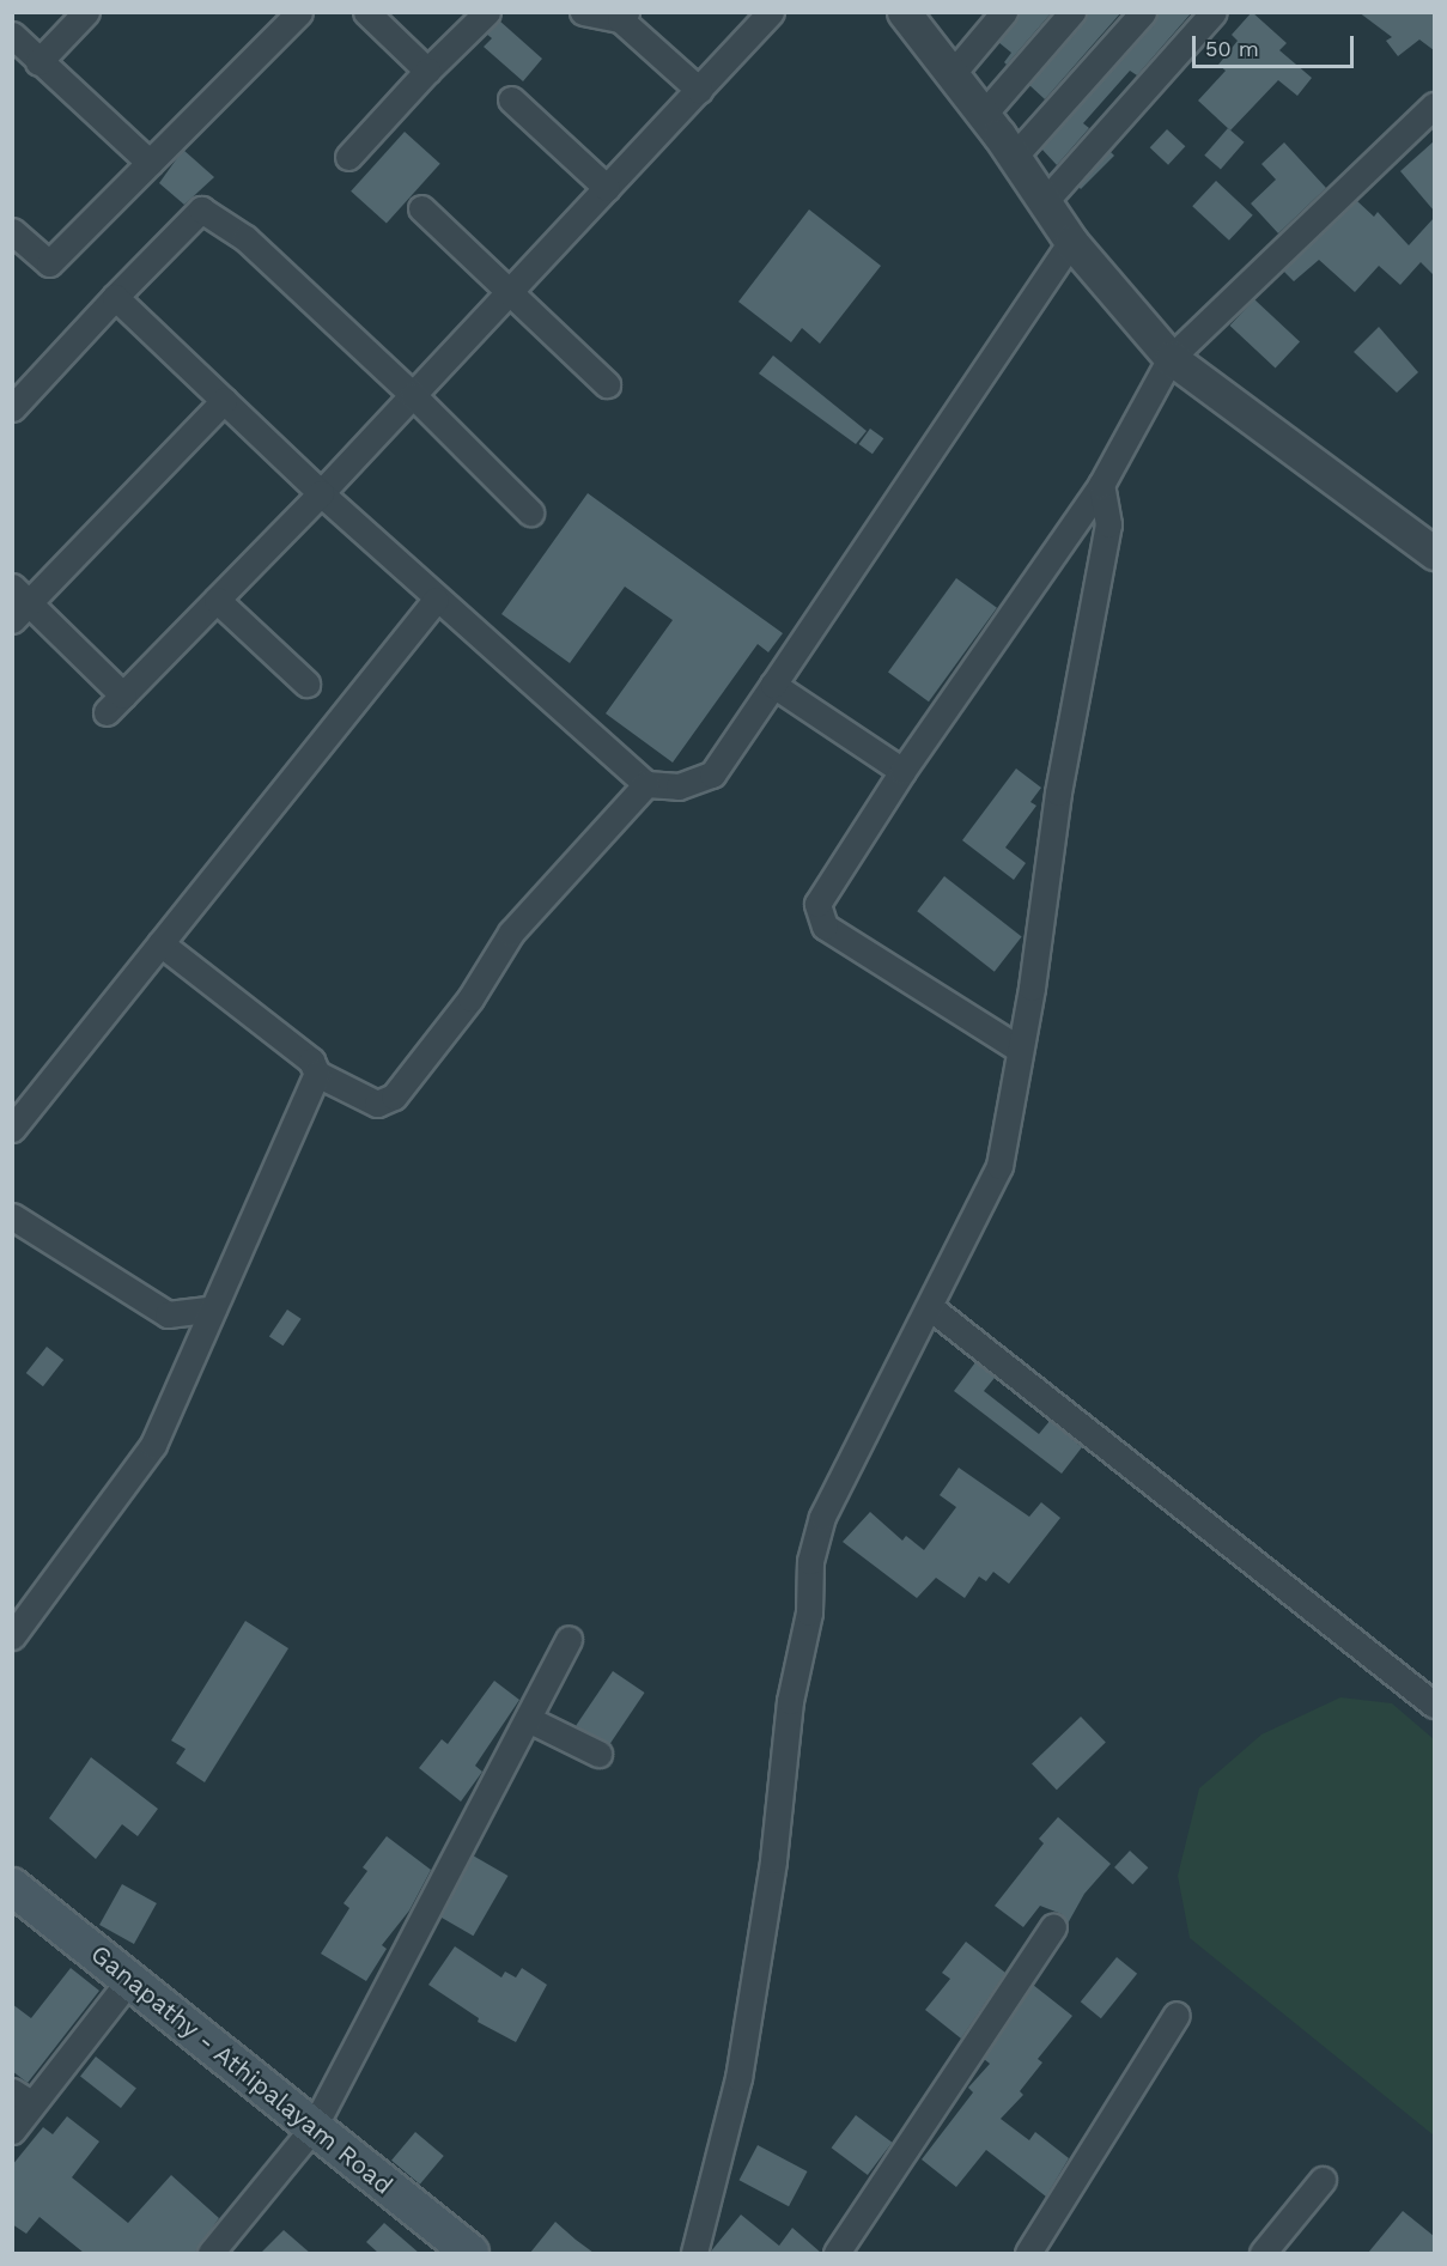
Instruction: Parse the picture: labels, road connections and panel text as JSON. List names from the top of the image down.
{
  "streets": {
    "main road": ["Ganapathy - Athipalayam Road"]
  },
  "scale_bar": "50 m"
}
